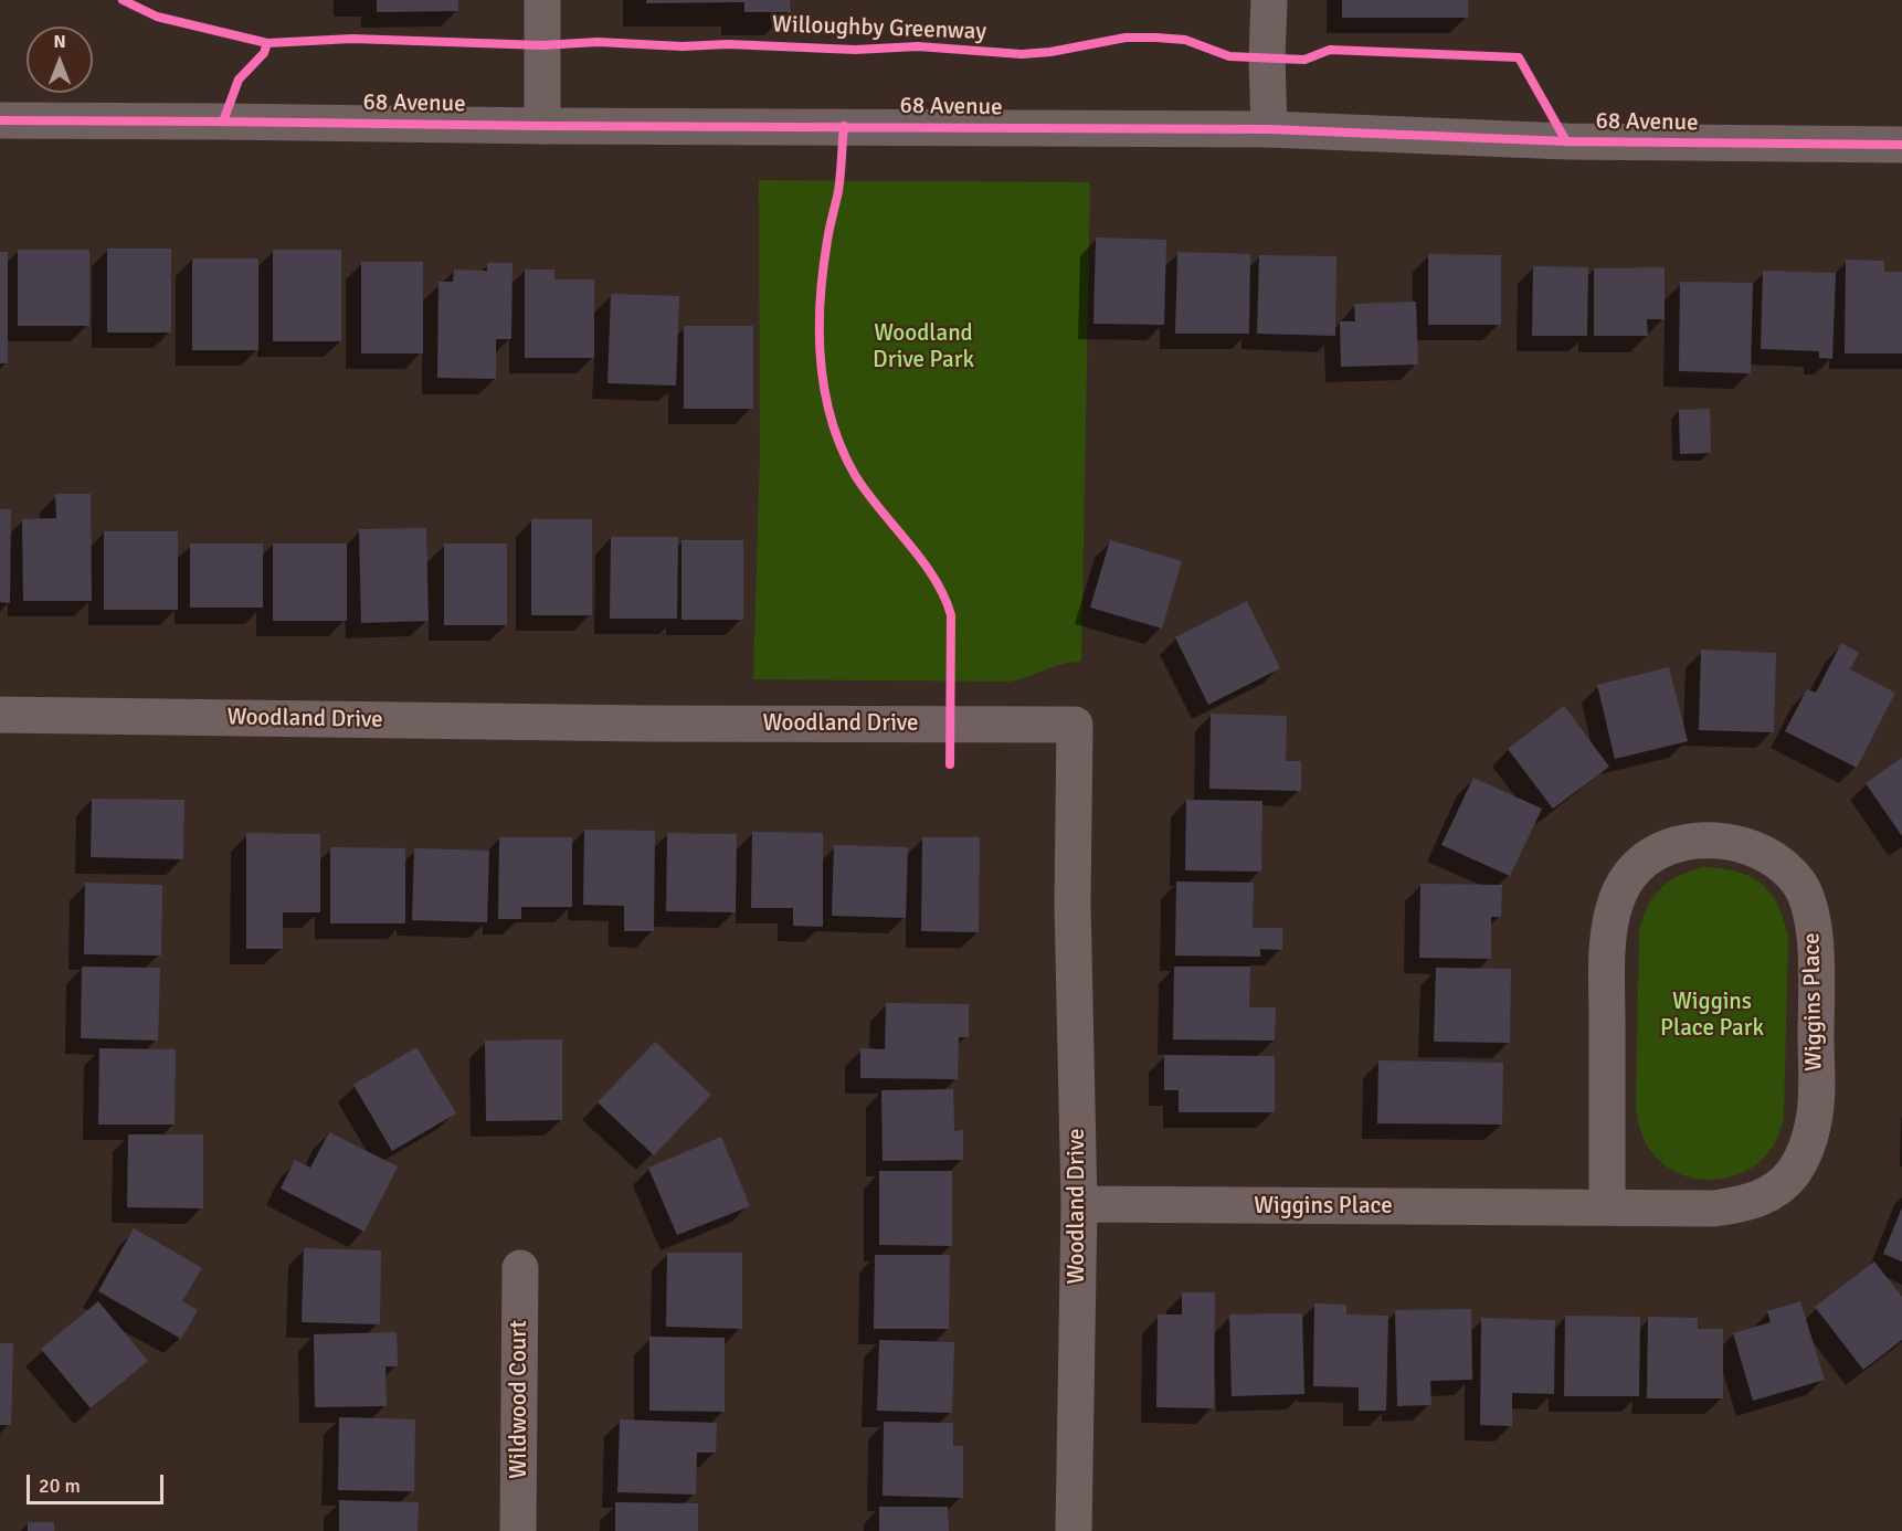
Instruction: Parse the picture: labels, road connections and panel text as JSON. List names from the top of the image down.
{
  "streets": {
    "street": [
      "68 Avenue",
      "Woodland Drive",
      "Wiggins Place",
      "Wildwood Court"
    ],
    "cycle path": ["Willoughby Greenway"]
  },
  "crossings": [
    ["Woodland Drive", "Wiggins Place"]
  ],
  "parks": ["Woodland Drive Park", "Wiggins Place Park"],
  "scale_bar": "20 m",
  "north": "top"
}
